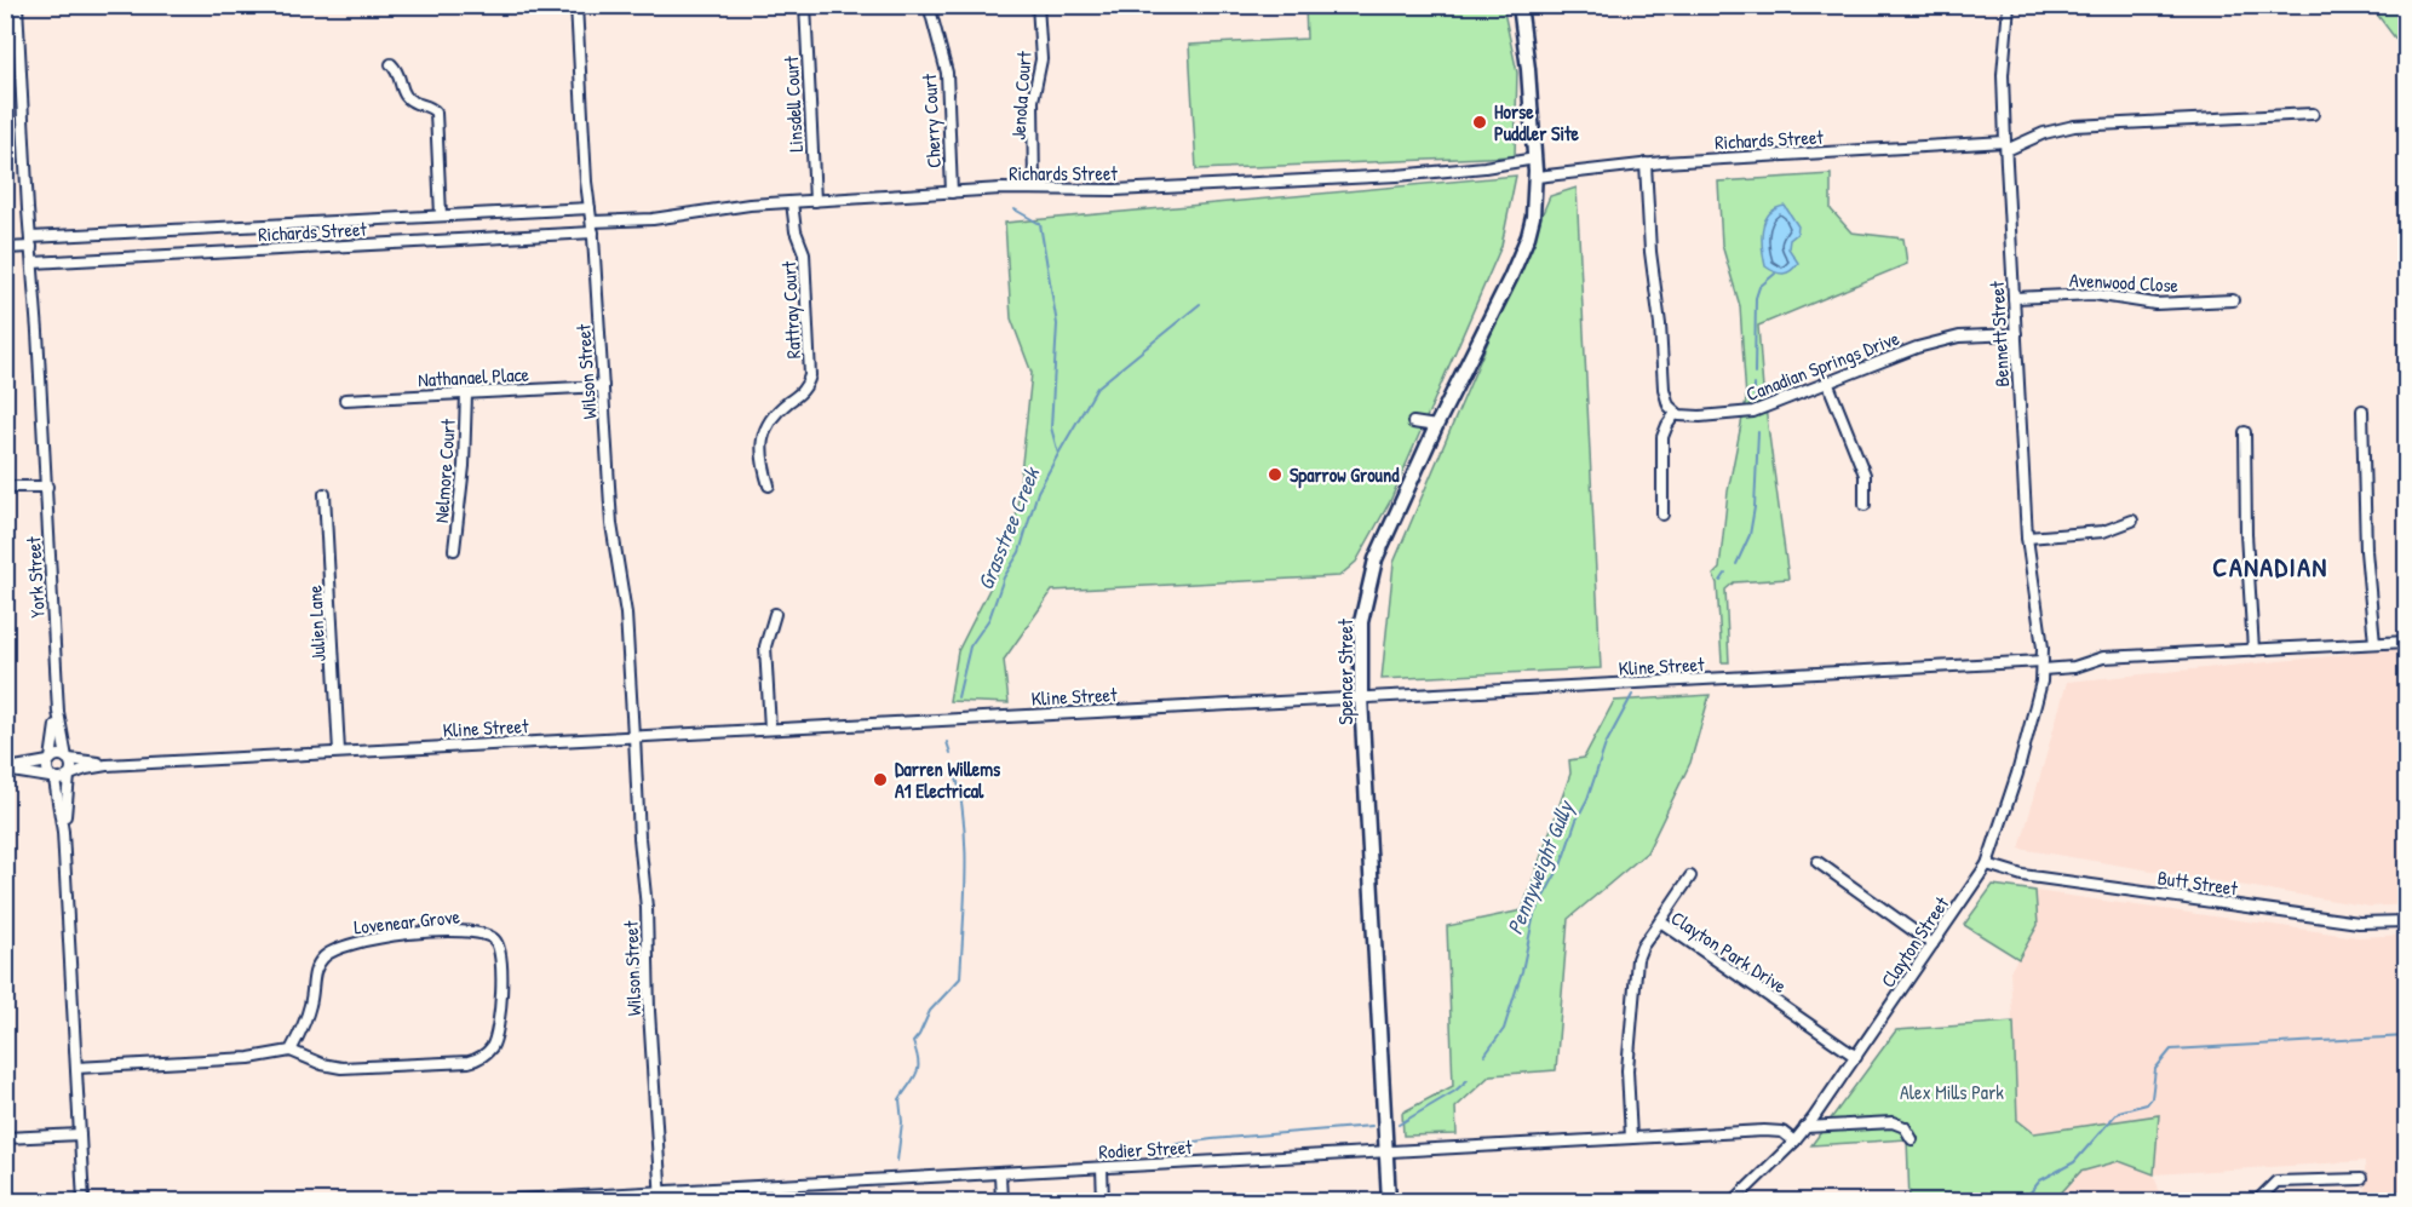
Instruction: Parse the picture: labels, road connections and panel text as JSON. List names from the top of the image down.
{
  "streets": {
    "street": [
      "Jenola Court",
      "Linsdell Court",
      "Cherry Court",
      "Richards Street",
      "Avenwood Close",
      "Rattray Court",
      "Bennett Street",
      "Canadian Springs Drive",
      "Wilson Street",
      "Nathanael Place",
      "Nelmore Court",
      "York Street",
      "Julien Lane",
      "Kline Street",
      "Spencer Street",
      "Butt Street",
      "Lovenear Grove",
      "Clayton Street",
      "Clayton Park Drive",
      "Rodier Street"
    ]
  },
  "crossings": [
    ["Jenola Court", "Richards Street"],
    ["Linsdell Court", "Richards Street"],
    ["Cherry Court", "Richards Street"],
    ["Richards Street", "Rattray Court"],
    ["Richards Street", "Bennett Street"],
    ["Richards Street", "Wilson Street"],
    ["Richards Street", "York Street"],
    ["Richards Street", "Spencer Street"],
    ["Avenwood Close", "Bennett Street"],
    ["Bennett Street", "Canadian Springs Drive"],
    ["Bennett Street", "Kline Street"],
    ["Bennett Street", "Clayton Street"],
    ["Wilson Street", "Nathanael Place"],
    ["Wilson Street", "Kline Street"],
    ["Wilson Street", "Rodier Street"],
    ["Nathanael Place", "Nelmore Court"],
    ["York Street", "Kline Street"],
    ["Julien Lane", "Kline Street"],
    ["Kline Street", "Spencer Street"],
    ["Kline Street", "Clayton Street"],
    ["Spencer Street", "Rodier Street"],
    ["Butt Street", "Clayton Street"],
    ["Clayton Street", "Clayton Park Drive"],
    ["Clayton Street", "Rodier Street"],
    ["Clayton Park Drive", "Rodier Street"]
  ],
  "districts": ["CANADIAN"],
  "water": ["Grasstree Creek", "Pennyweight Gully"],
  "parks": ["Alex Mills Park"],
  "places": ["Horse Puddler Site", "Sparrow Ground", "Darren Willems A1 Electrical"]
}
